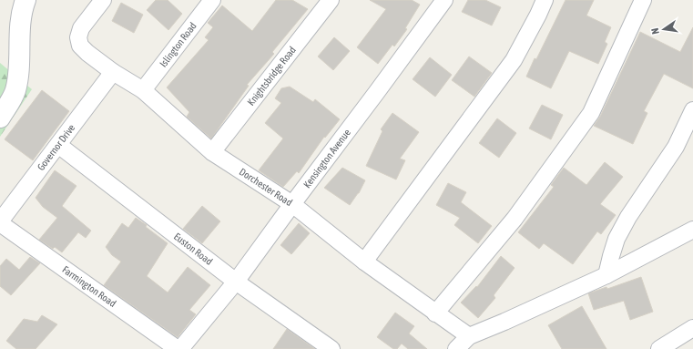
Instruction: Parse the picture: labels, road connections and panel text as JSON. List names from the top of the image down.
{
  "streets": {
    "street": [
      "Islington Road",
      "Knightsbridge Road",
      "Governor Drive",
      "Kensington Avenue",
      "Dorchester Road",
      "Euston Road",
      "Farmington Road"
    ]
  },
  "crossings": [
    ["Islington Road", "Dorchester Road"],
    ["Knightsbridge Road", "Dorchester Road"],
    ["Governor Drive", "Dorchester Road"],
    ["Governor Drive", "Euston Road"],
    ["Governor Drive", "Farmington Road"],
    ["Kensington Avenue", "Dorchester Road"],
    ["Kensington Avenue", "Euston Road"],
    ["Kensington Avenue", "Farmington Road"]
  ],
  "north": "left"
}
